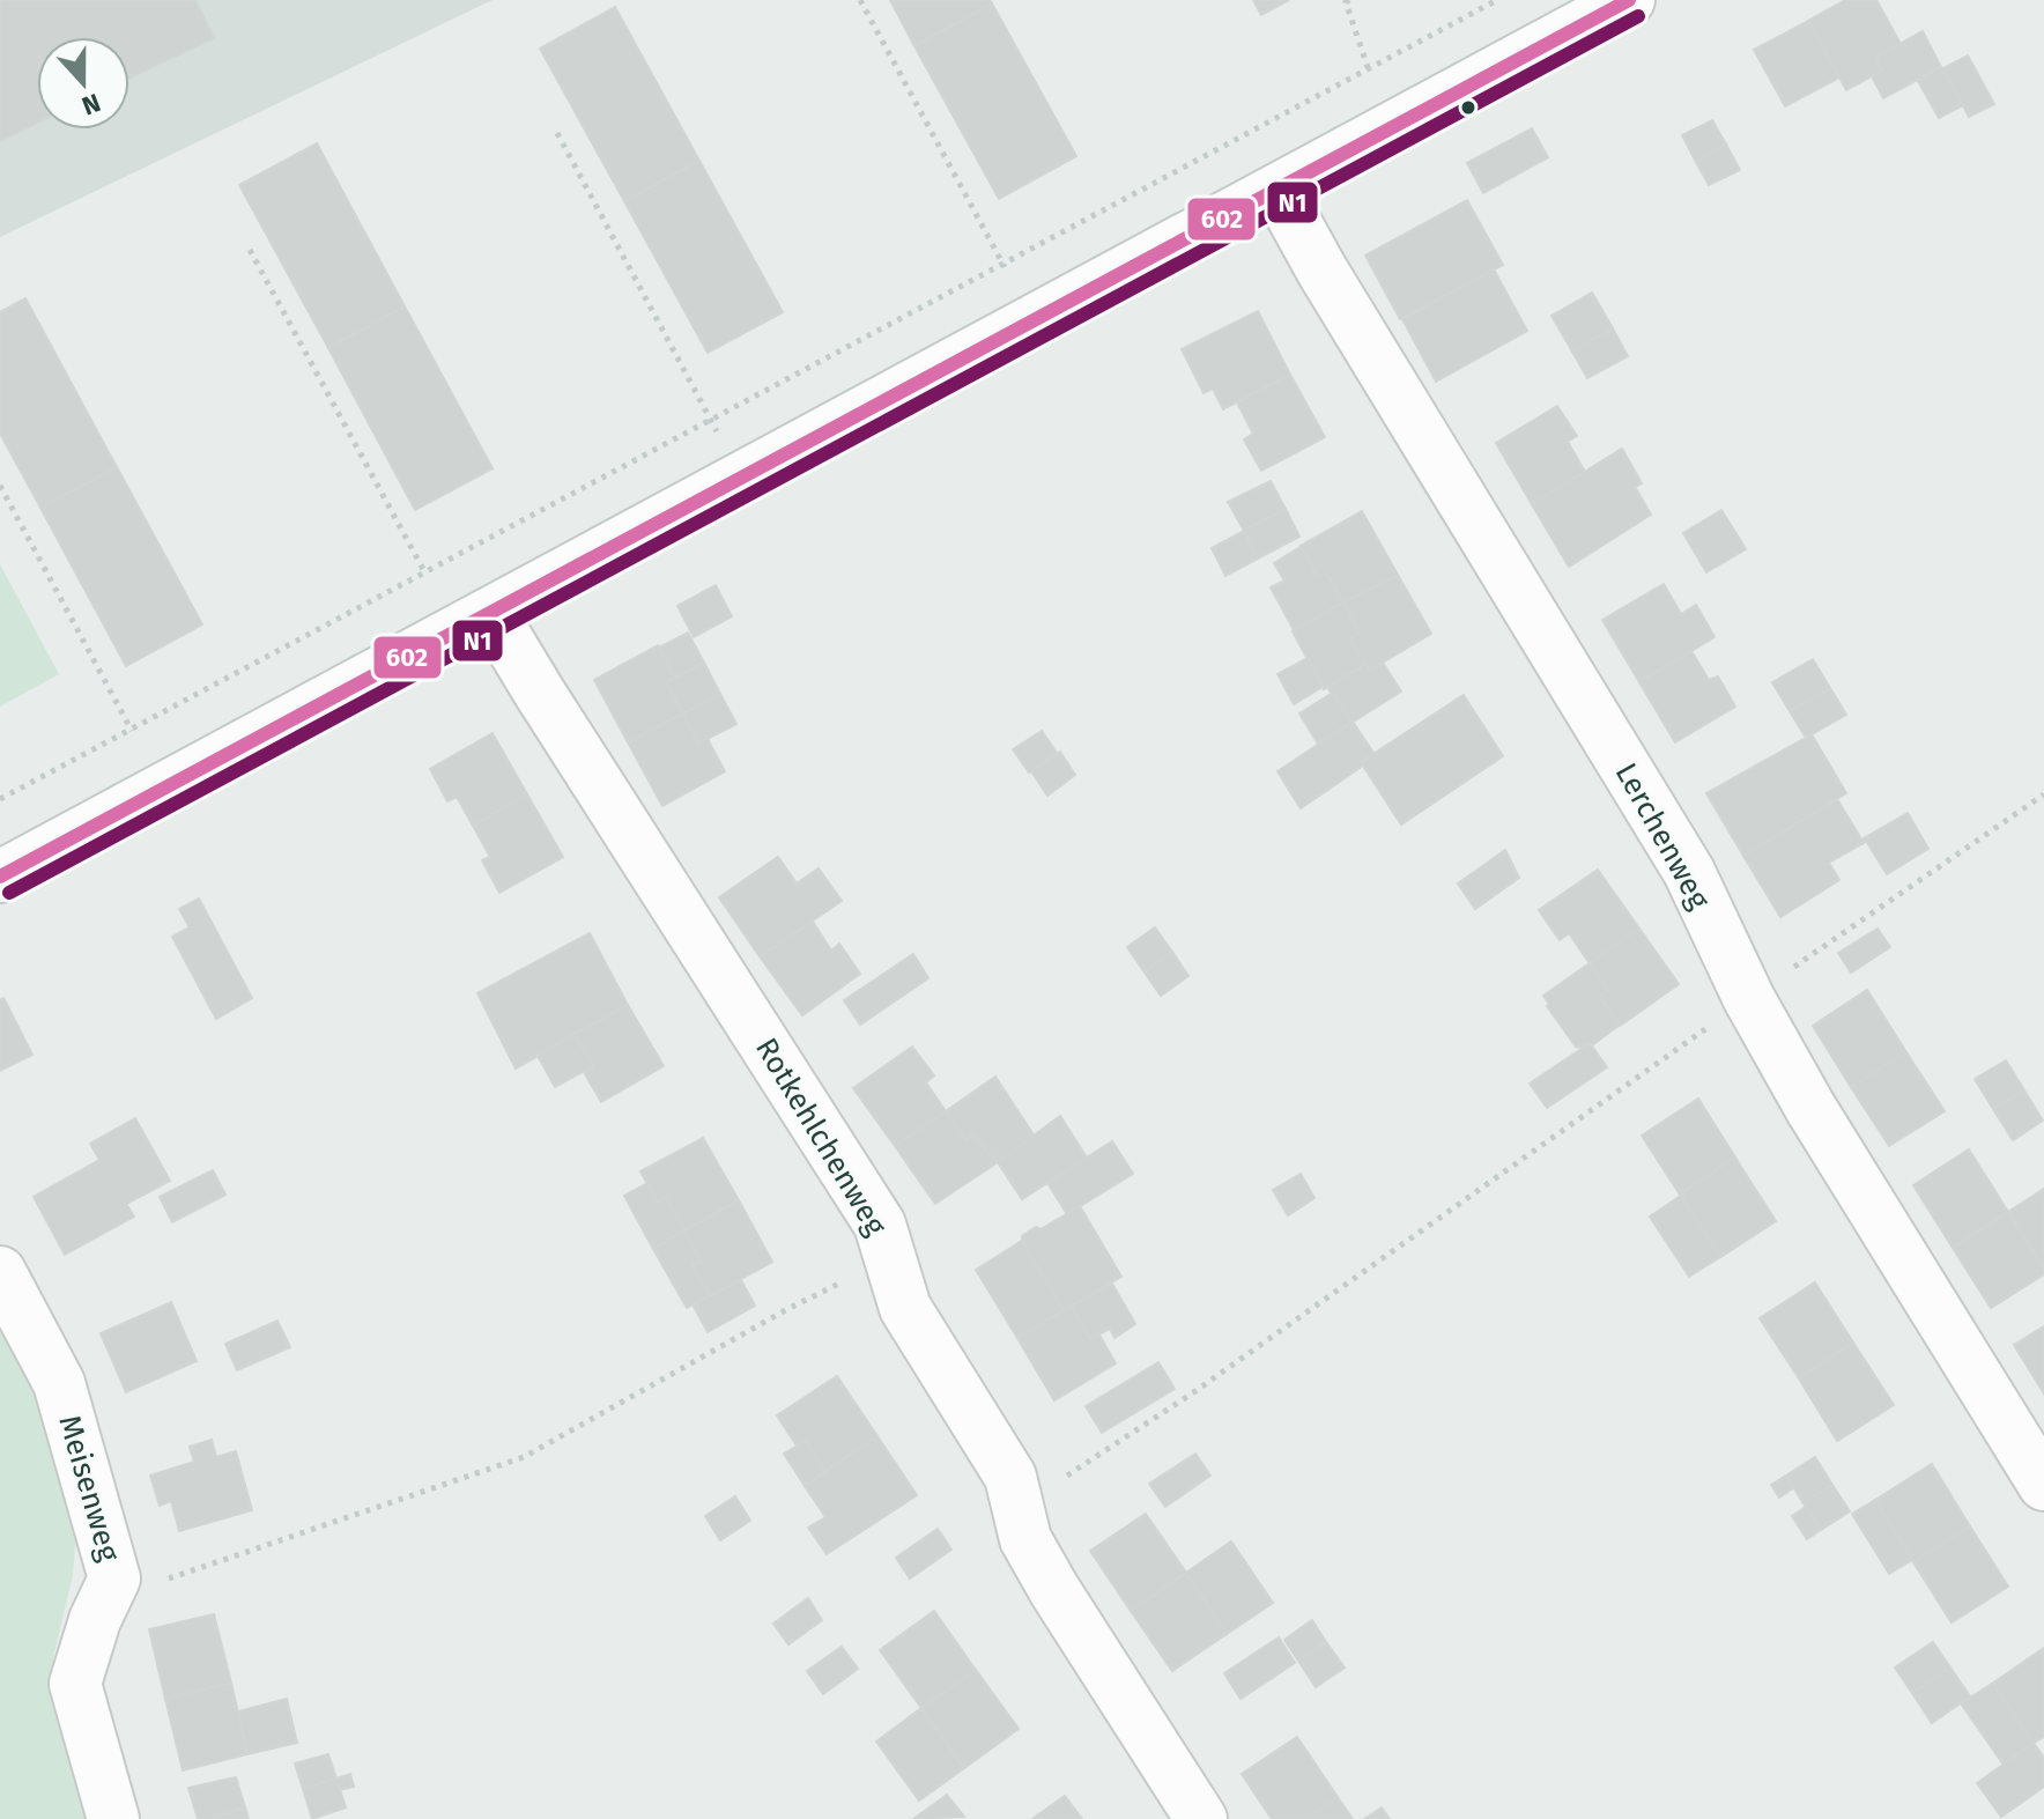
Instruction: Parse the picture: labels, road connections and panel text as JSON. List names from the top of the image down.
{
  "streets": {
    "street": ["Lerchenweg", "Rotkehlchenweg", "Meisenweg"]
  },
  "lines": ["transit line 602", "transit line N1"],
  "north": "bottom"
}
